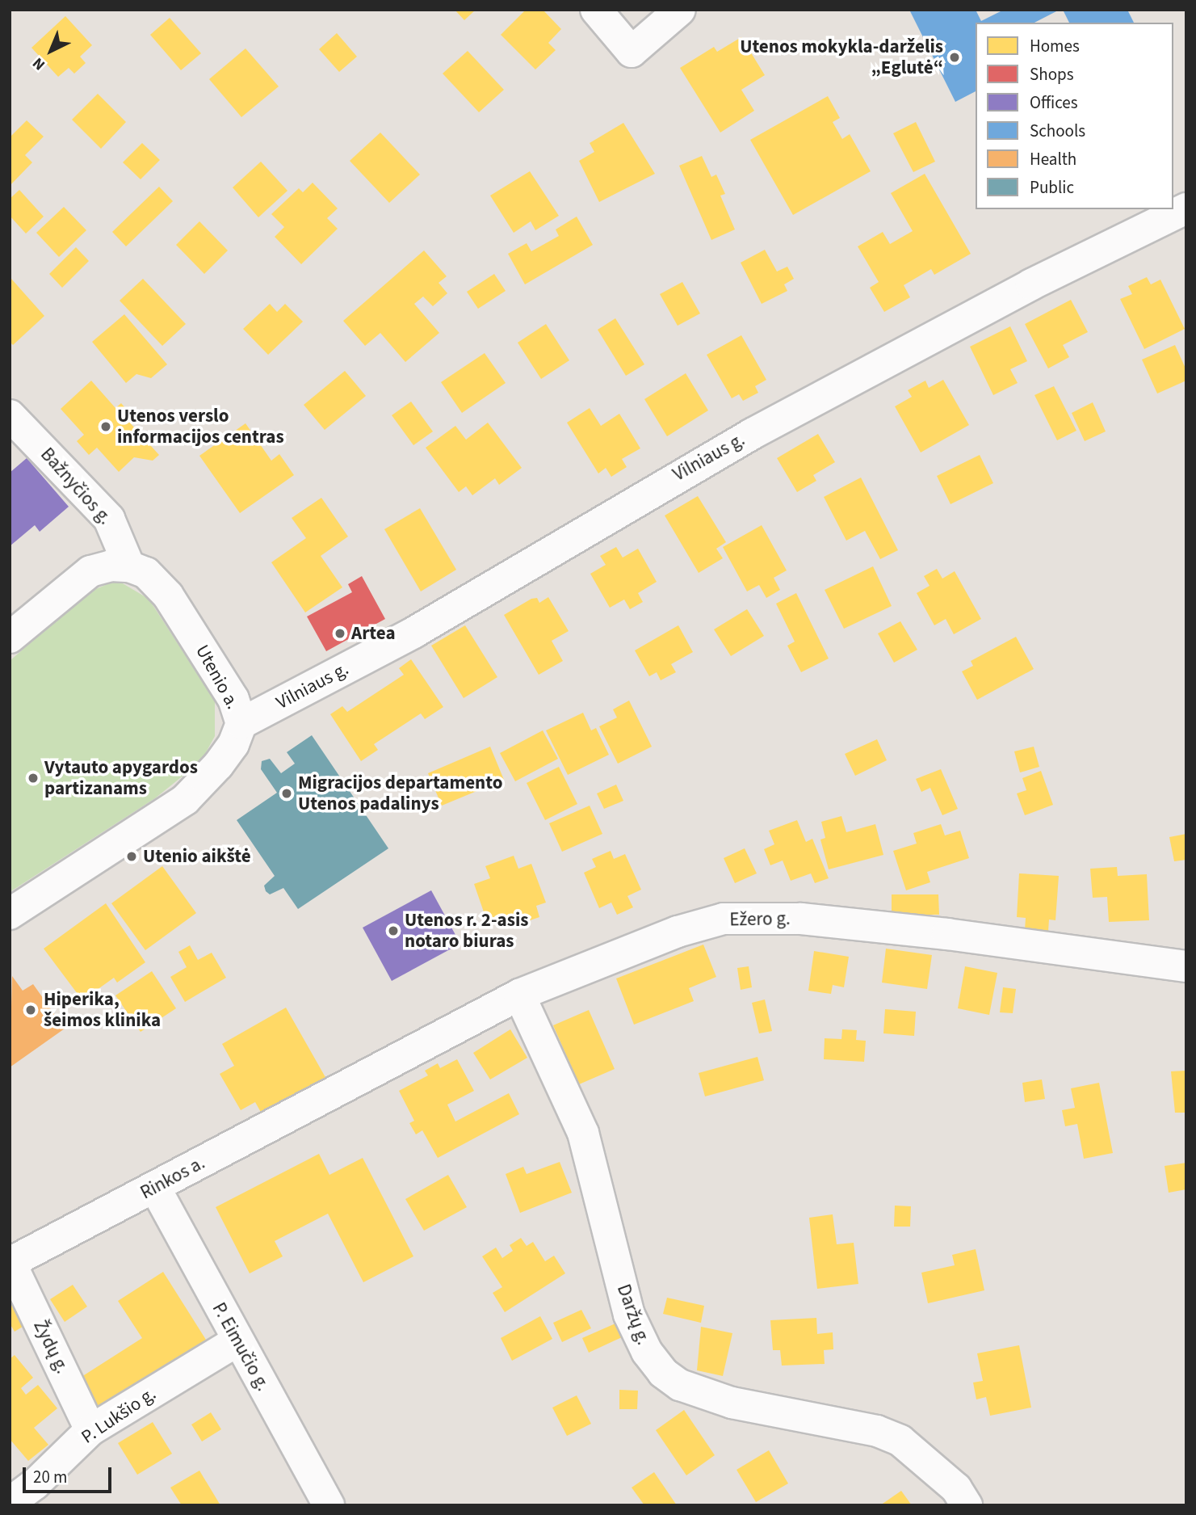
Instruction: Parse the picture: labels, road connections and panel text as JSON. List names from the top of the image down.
{
  "streets": {
    "street": [
      "Vilniaus g.",
      "Bažnyčios g.",
      "Utenio a.",
      "Ežero g.",
      "Rinkos a.",
      "Daržų g.",
      "Žydų g.",
      "P. Eimučio g.",
      "P. Lukšio g."
    ]
  },
  "crossings": [
    ["Vilniaus g.", "Utenio a."],
    ["Bažnyčios g.", "Utenio a."],
    ["Ežero g.", "Rinkos a."],
    ["Ežero g.", "Daržų g."],
    ["Rinkos a.", "Žydų g."],
    ["Rinkos a.", "P. Eimučio g."],
    ["Žydų g.", "P. Lukšio g."],
    ["P. Eimučio g.", "P. Lukšio g."]
  ],
  "places": [
    "Utenos mokykla-darželis „Eglutė“",
    "Utenos verslo informacijos centras",
    "Artea",
    "Vytauto apygardos partizanams",
    "Migracijos departamento Utenos padalinys",
    "Utenio aikštė",
    "Utenos r. 2-asis notaro biuras",
    "Hiperika, šeimos klinika"
  ],
  "legend": [
    "Homes",
    "Shops",
    "Offices",
    "Schools",
    "Health",
    "Public"
  ],
  "scale_bar": "20 m",
  "north": "bottom left"
}
